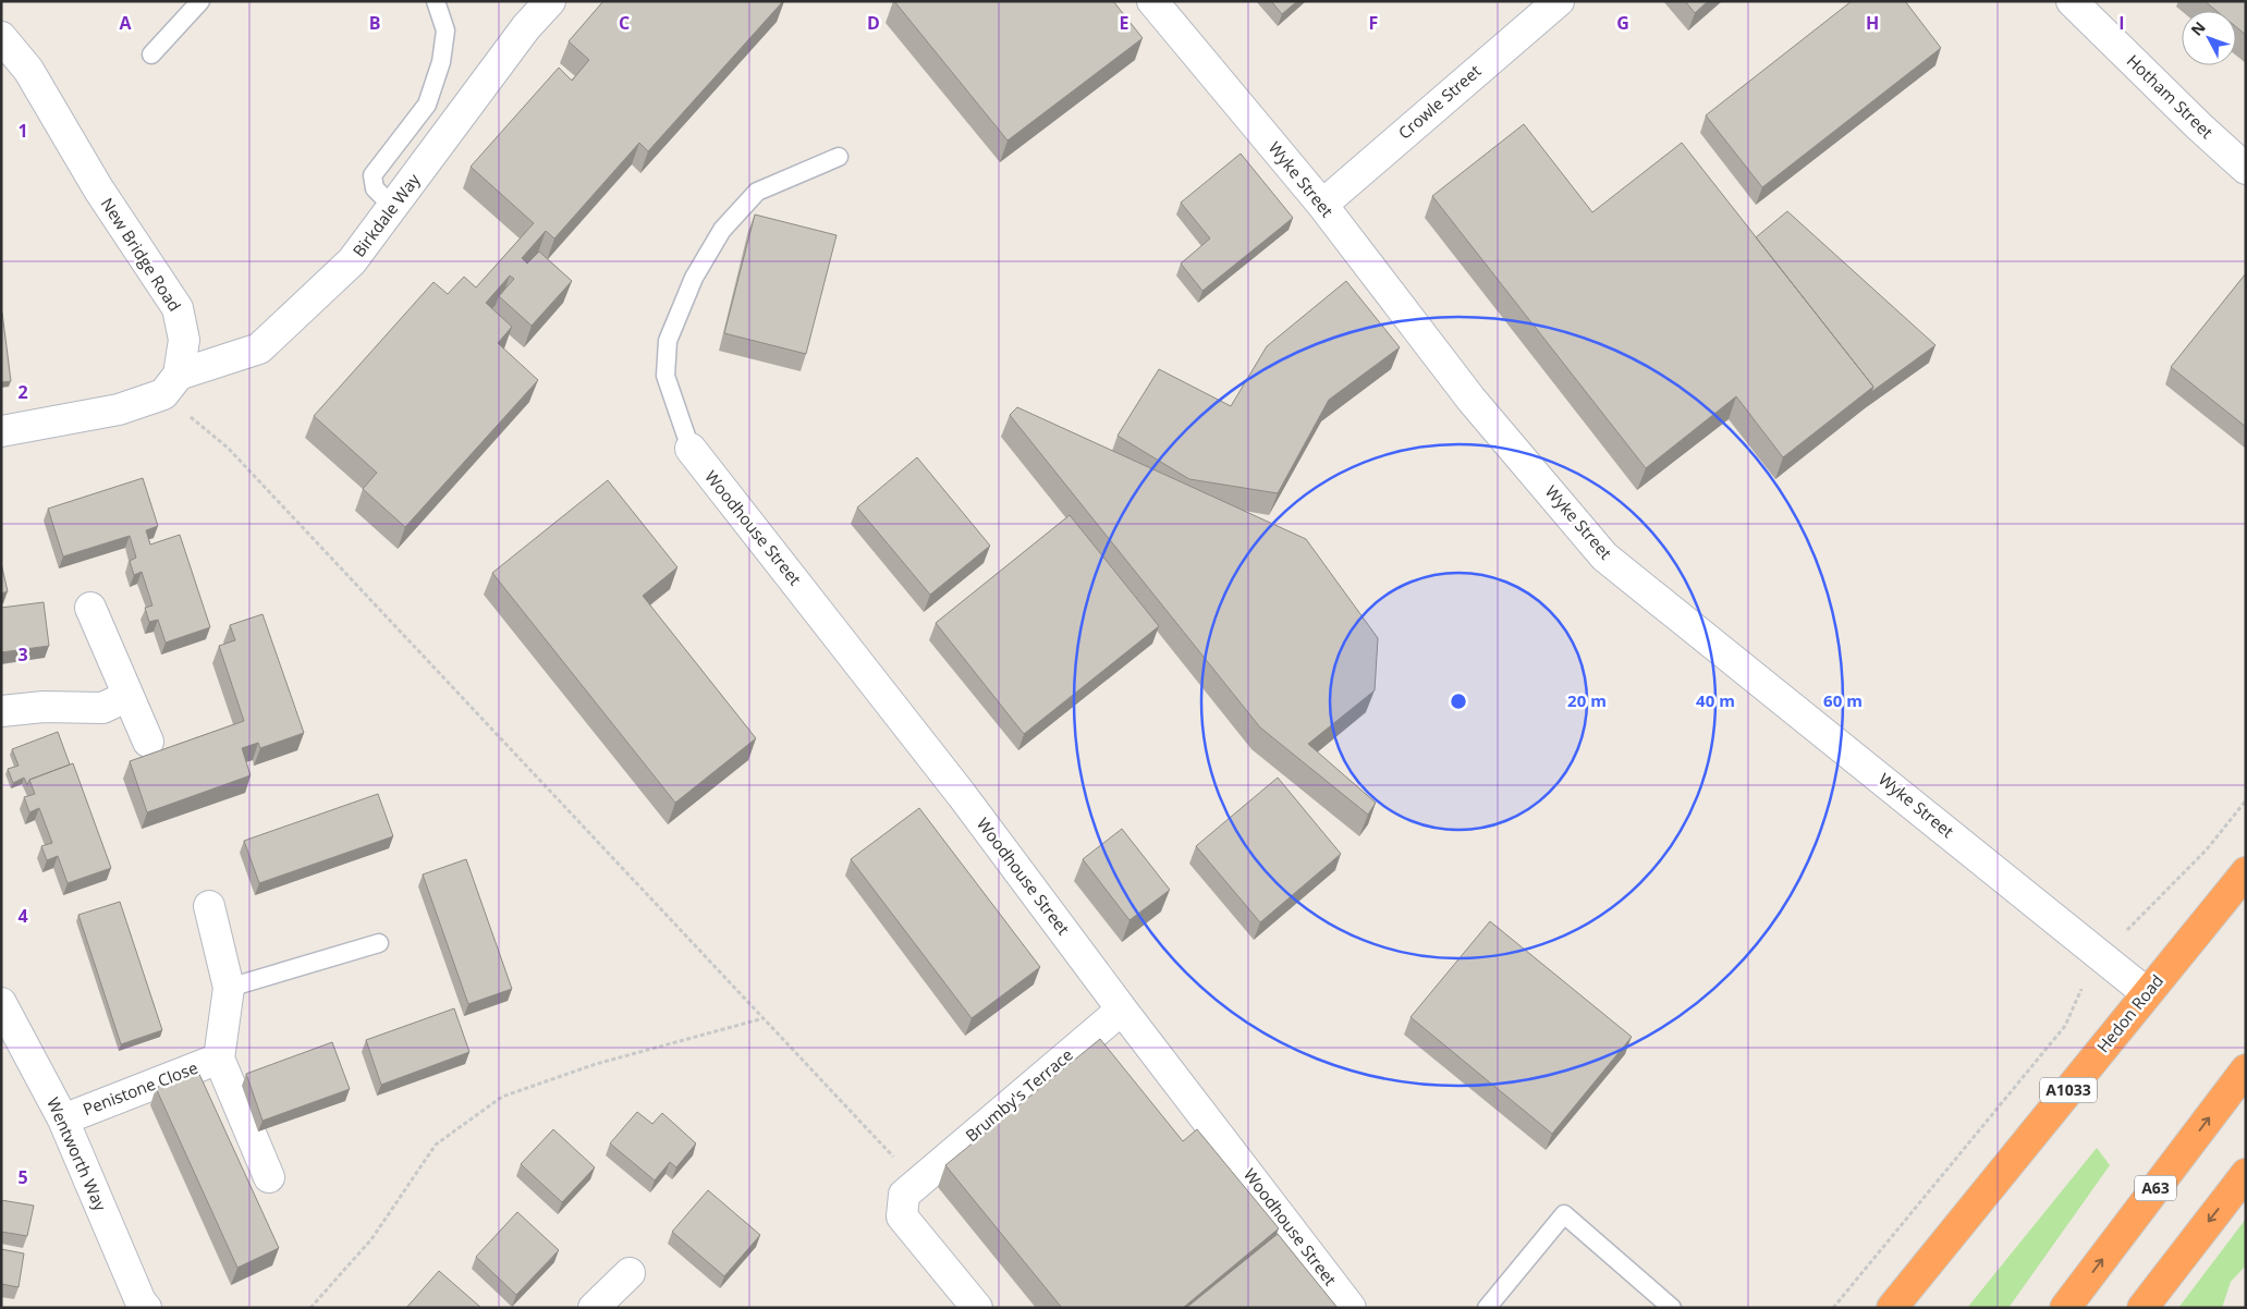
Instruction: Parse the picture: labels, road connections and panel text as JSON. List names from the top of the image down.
{
  "streets": {
    "highway": ["Hedon Road", "A1033", "A63"],
    "street": [
      "Hotham Street",
      "Crowle Street",
      "Wyke Street",
      "Birkdale Way",
      "New Bridge Road",
      "Woodhouse Street",
      "Penistone Close",
      "Brumby's Terrace",
      "Wentworth Way"
    ]
  },
  "crossings": [
    ["Crowle Street", "Wyke Street"],
    ["Wyke Street", "Hedon Road"],
    ["Birkdale Way", "New Bridge Road"],
    ["Woodhouse Street", "Brumby's Terrace"],
    ["Penistone Close", "Wentworth Way"]
  ],
  "north": "top left",
  "grid": {
    "columns": [
      "A",
      "B",
      "C",
      "D",
      "E",
      "F",
      "G",
      "H",
      "I"
    ],
    "rows": [
      "1",
      "2",
      "3",
      "4",
      "5"
    ]
  },
  "rings": ["20 m", "40 m", "60 m"]
}
